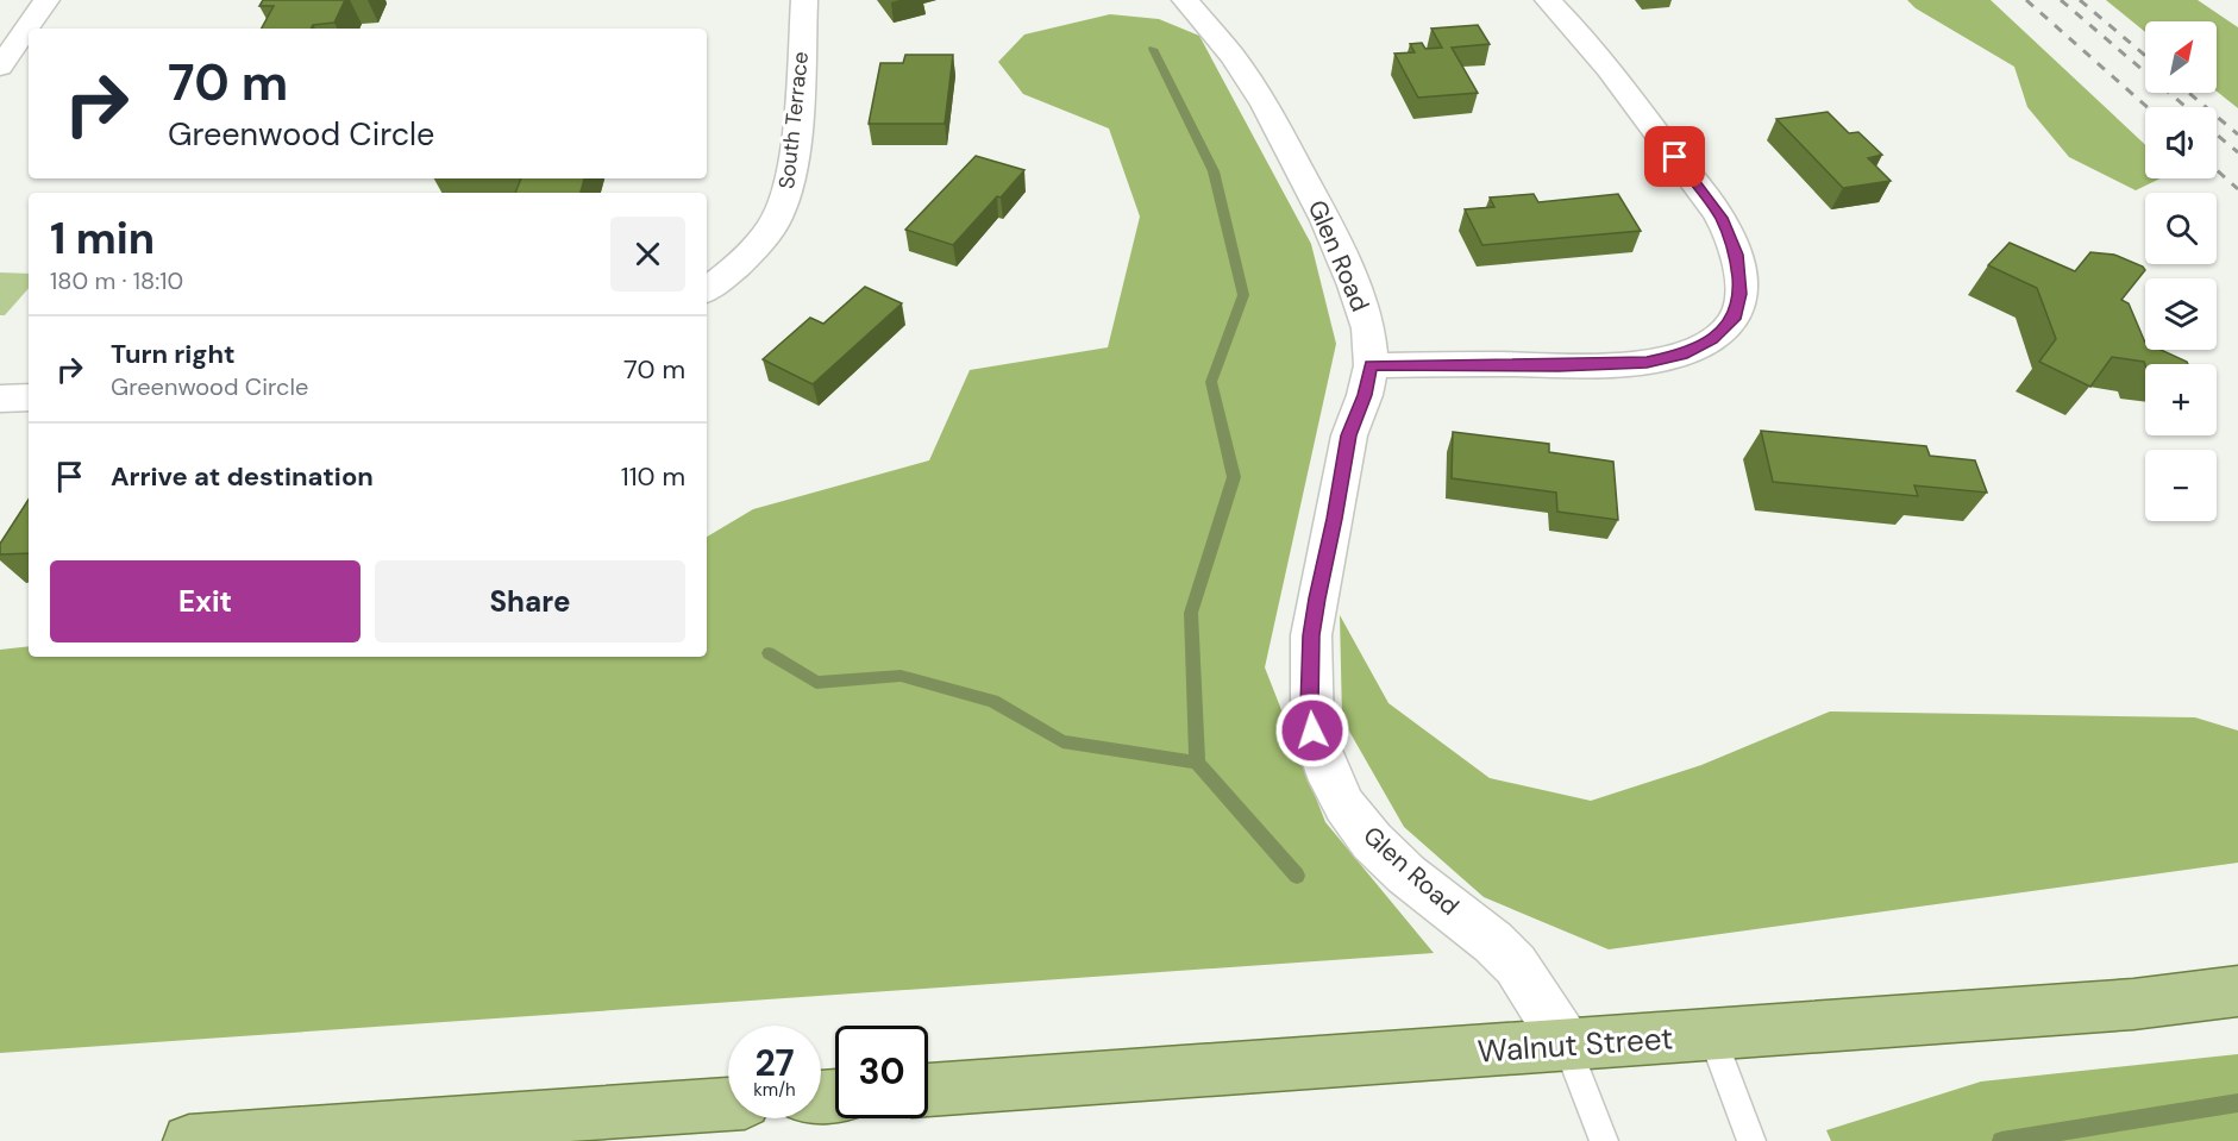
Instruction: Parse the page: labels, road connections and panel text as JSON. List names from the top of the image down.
{
  "streets": {
    "main road": ["Walnut Street"],
    "street": ["South Terrace", "Glen Road"]
  },
  "crossings": [
    ["Glen Road", "Walnut Street"]
  ],
  "north": "top right",
  "page": {
    "map_buttons": ["+", "−"],
    "turn": ["70 m", "Greenwood Circle"],
    "heading": ["1 min", "180 m · 18:10"],
    "list": [
      {
        "name": "Turn right",
        "note": "Greenwood Circle",
        "value": "70 m"
      },
      {
        "name": "Arrive at destination",
        "value": "110 m"
      }
    ],
    "buttons": ["Exit", "Share"],
    "speed": "27 km/h",
    "limit": "30"
  }
}
